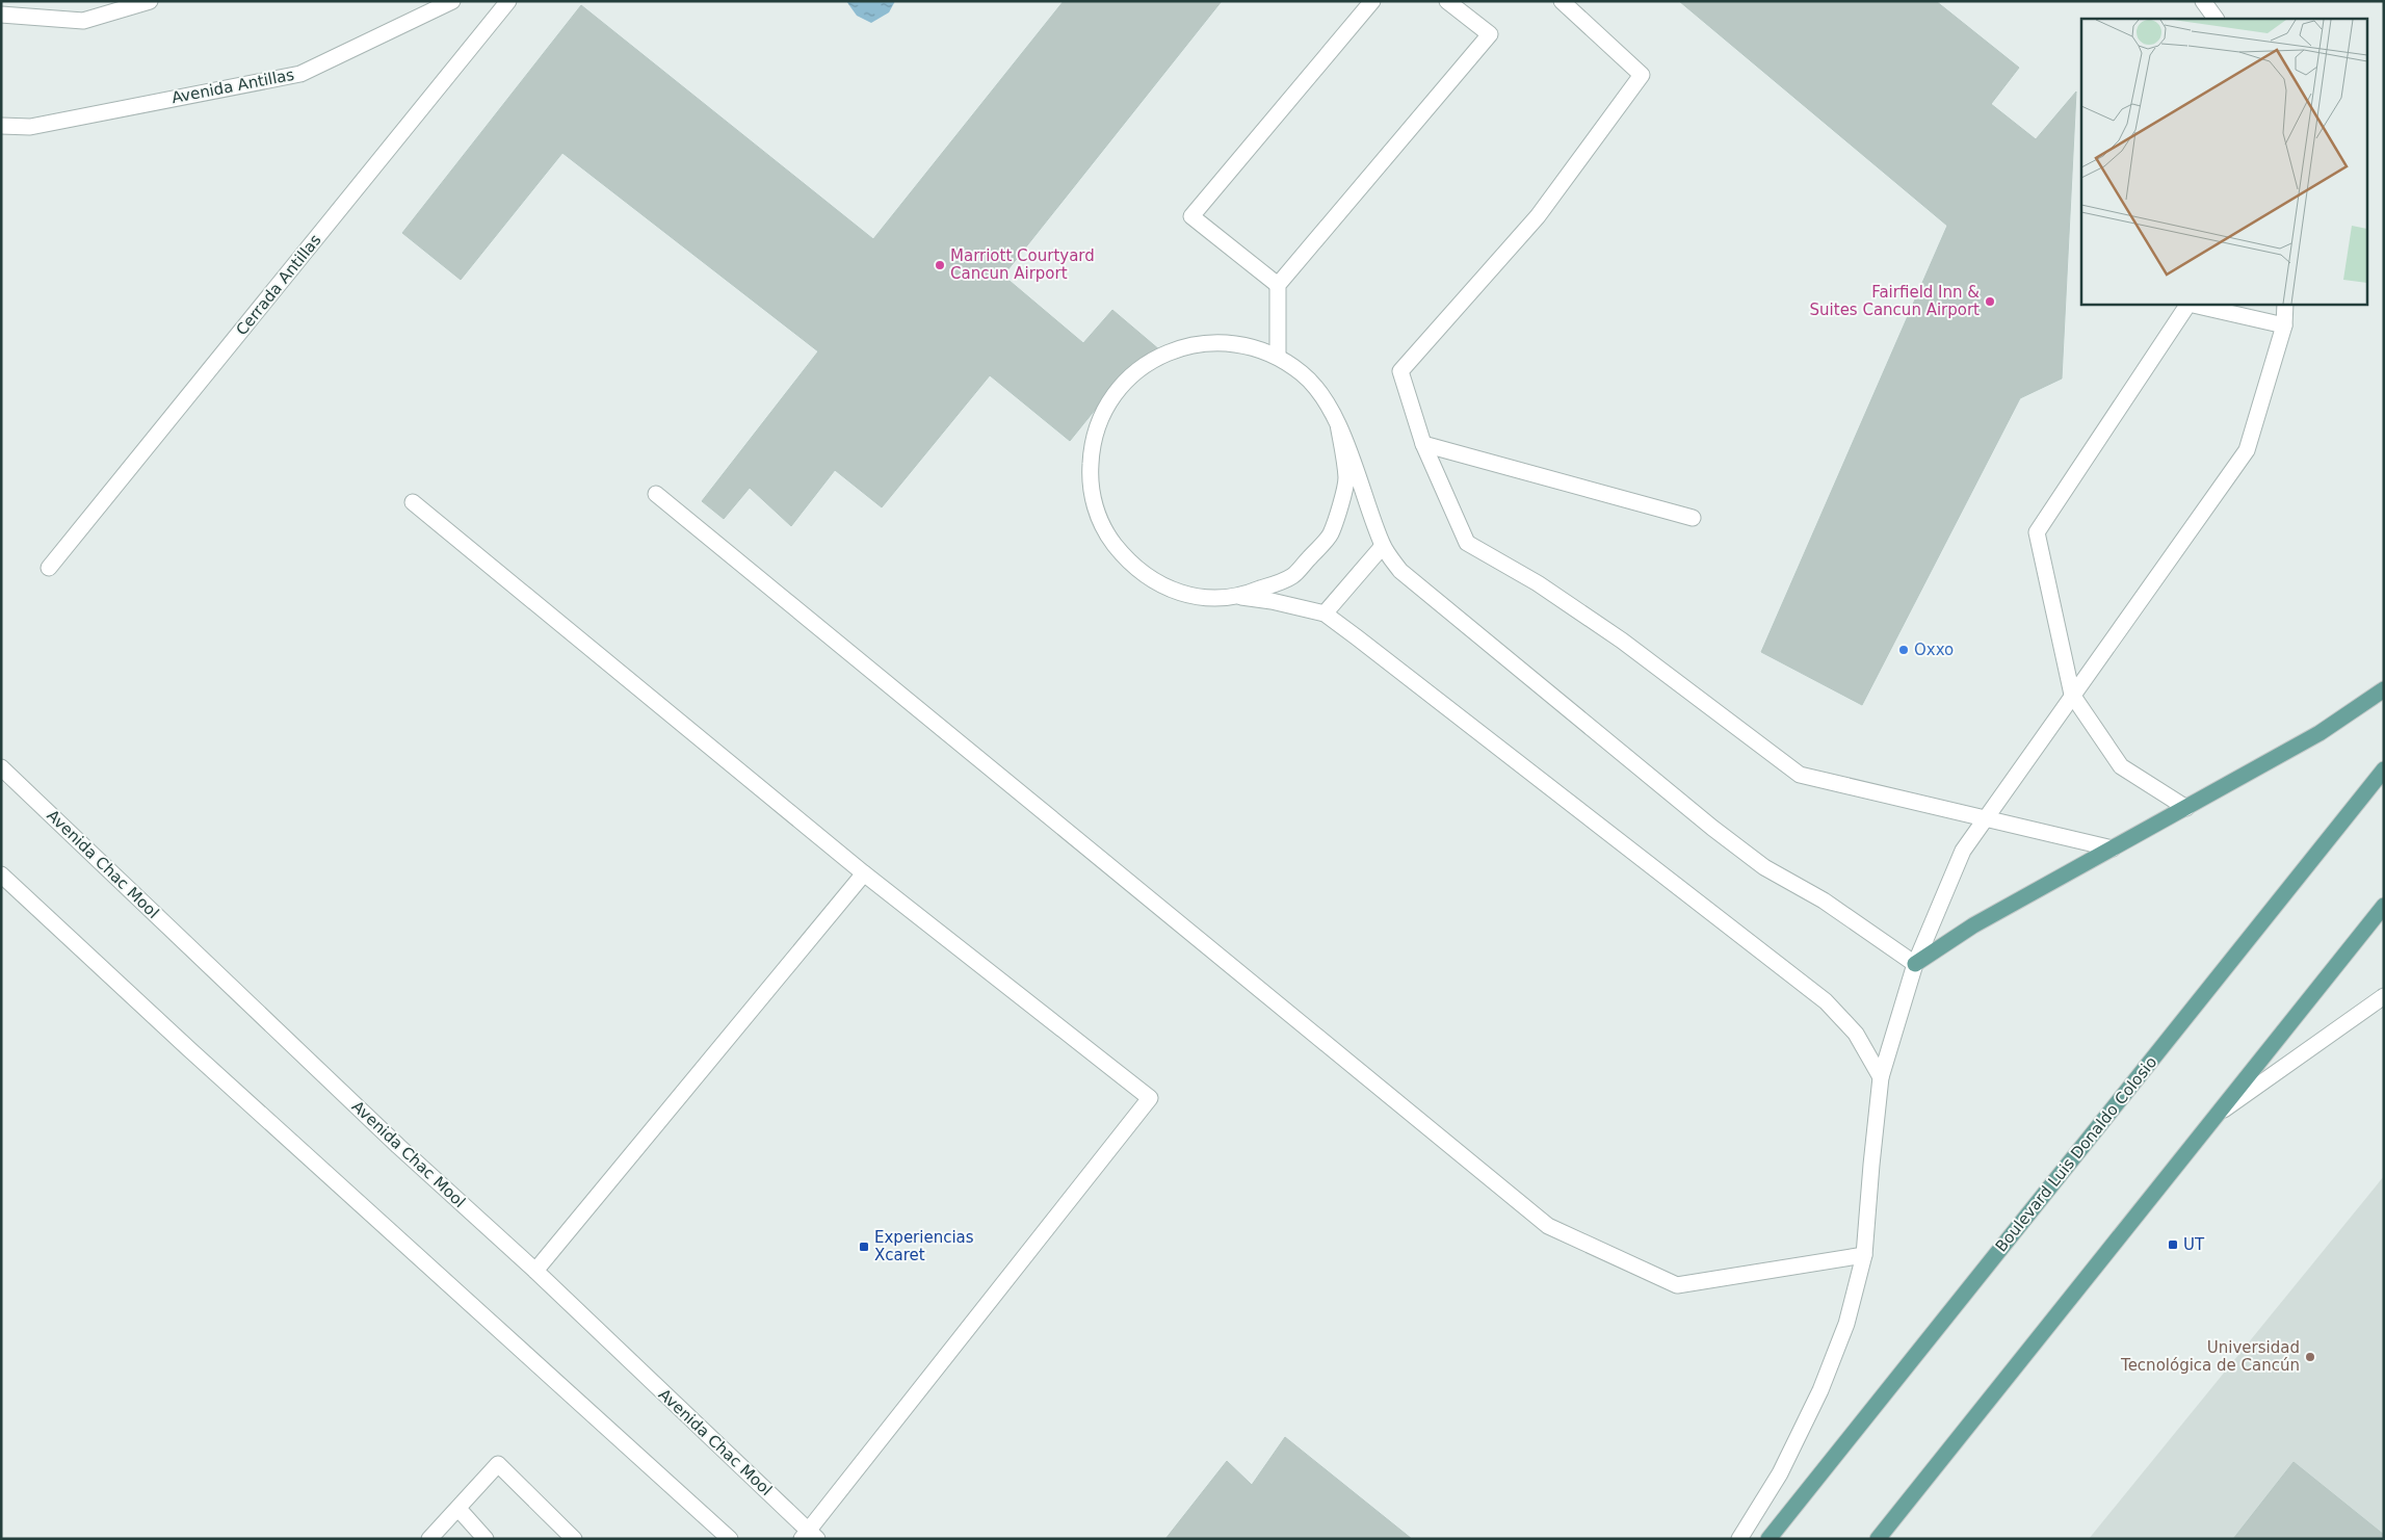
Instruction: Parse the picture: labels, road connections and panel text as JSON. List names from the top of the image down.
{
  "streets": {
    "main road": ["Boulevard Luis Donaldo Colosio"],
    "street": ["Avenida Antillas", "Cerrada Antillas", "Avenida Chac Mool"]
  },
  "places": {
    "other": [
      "Marriott Courtyard Cancun Airport",
      "Fairfield Inn & Suites Cancun Airport",
      "Oxxo",
      "Universidad Tecnológica de Cancún"
    ],
    "transit": ["UT", "Experiencias Xcaret"]
  }
}
